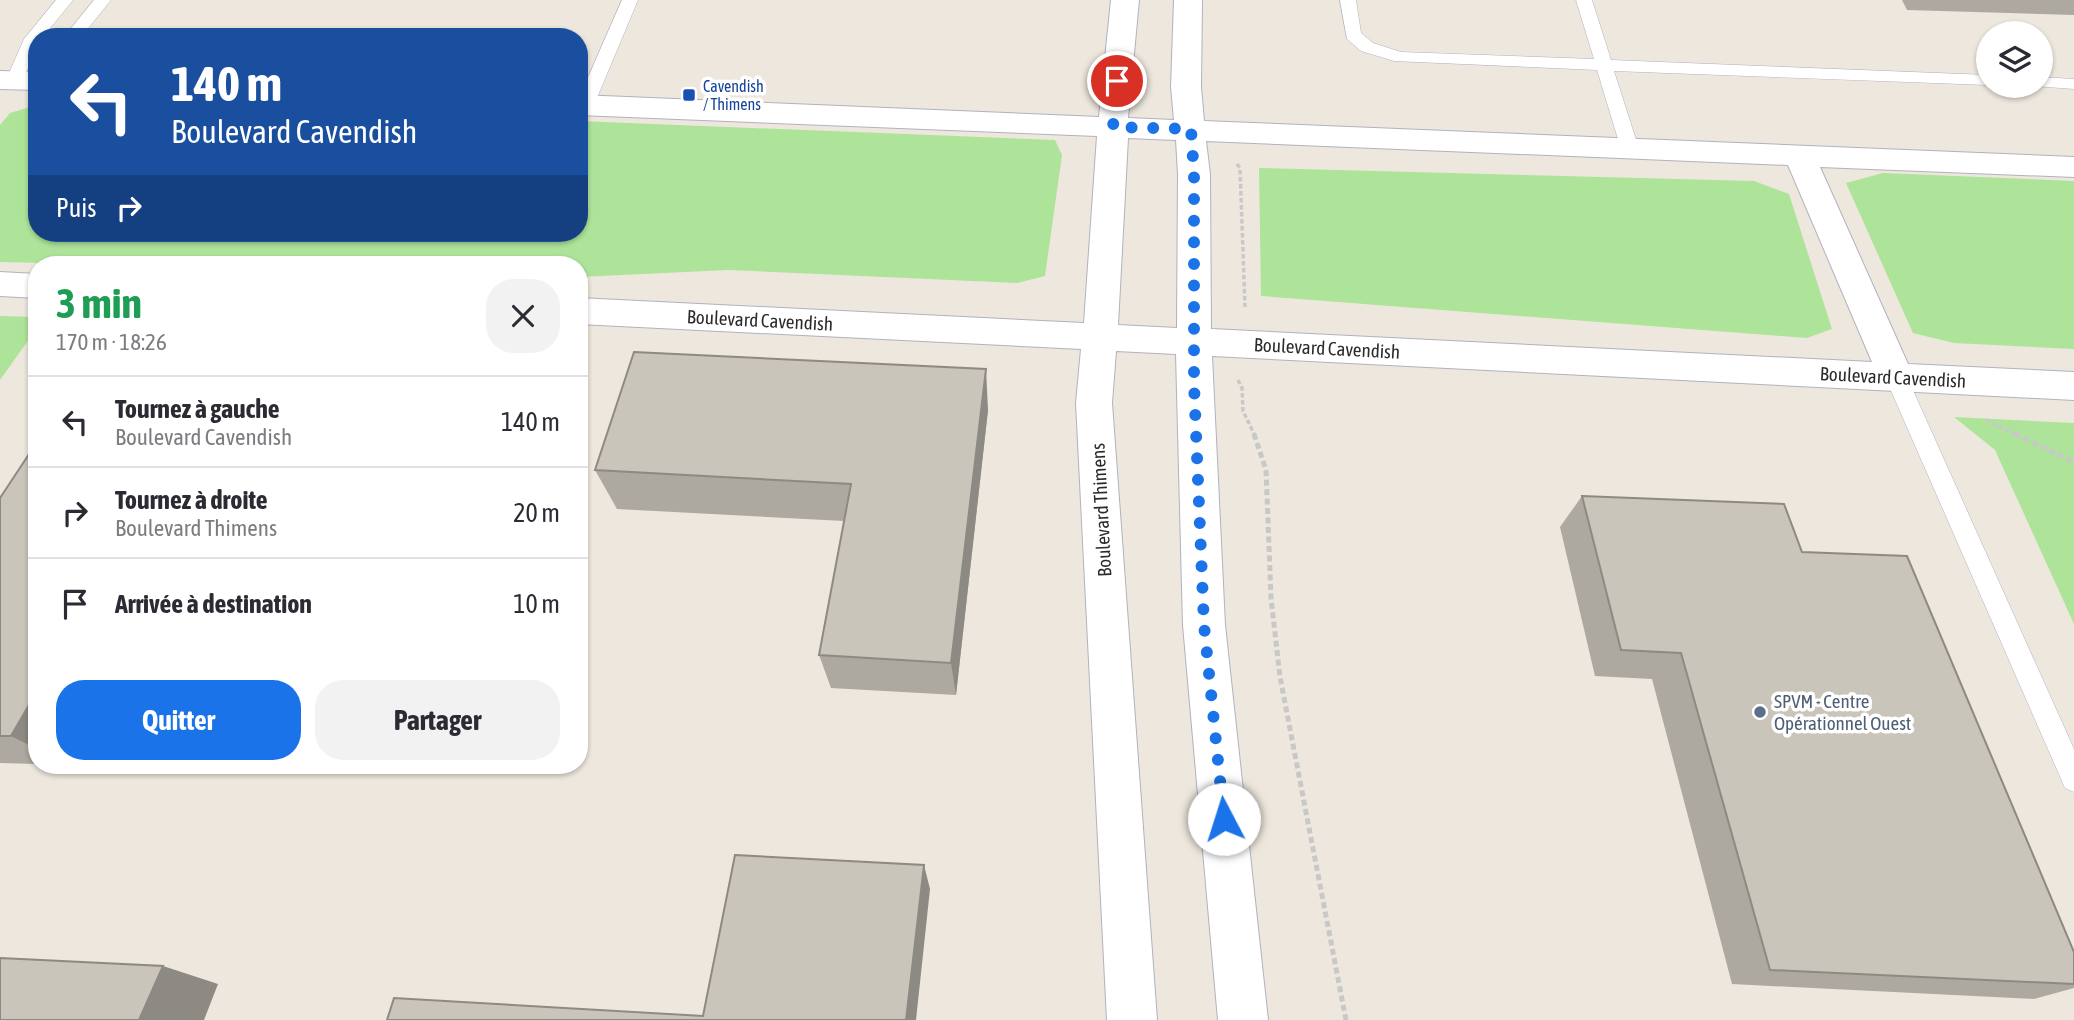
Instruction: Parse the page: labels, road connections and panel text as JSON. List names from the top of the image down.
{
  "streets": {
    "main road": ["Boulevard Cavendish", "Boulevard Thimens"]
  },
  "crossings": [
    ["Boulevard Cavendish", "Boulevard Thimens"]
  ],
  "places": {
    "transit": ["Cavendish / Thimens"],
    "other": ["SPVM - Centre Opérationnel Ouest"]
  },
  "page": {
    "turn": ["140 m", "Boulevard Cavendish"],
    "then": "Puis",
    "heading": ["3 min", "170 m · 18:26"],
    "list": [
      {
        "name": "Tournez à gauche",
        "note": "Boulevard Cavendish",
        "value": "140 m"
      },
      {
        "name": "Tournez à droite",
        "note": "Boulevard Thimens",
        "value": "20 m"
      },
      {
        "name": "Arrivée à destination",
        "value": "10 m"
      }
    ],
    "buttons": ["Quitter", "Partager"]
  }
}
